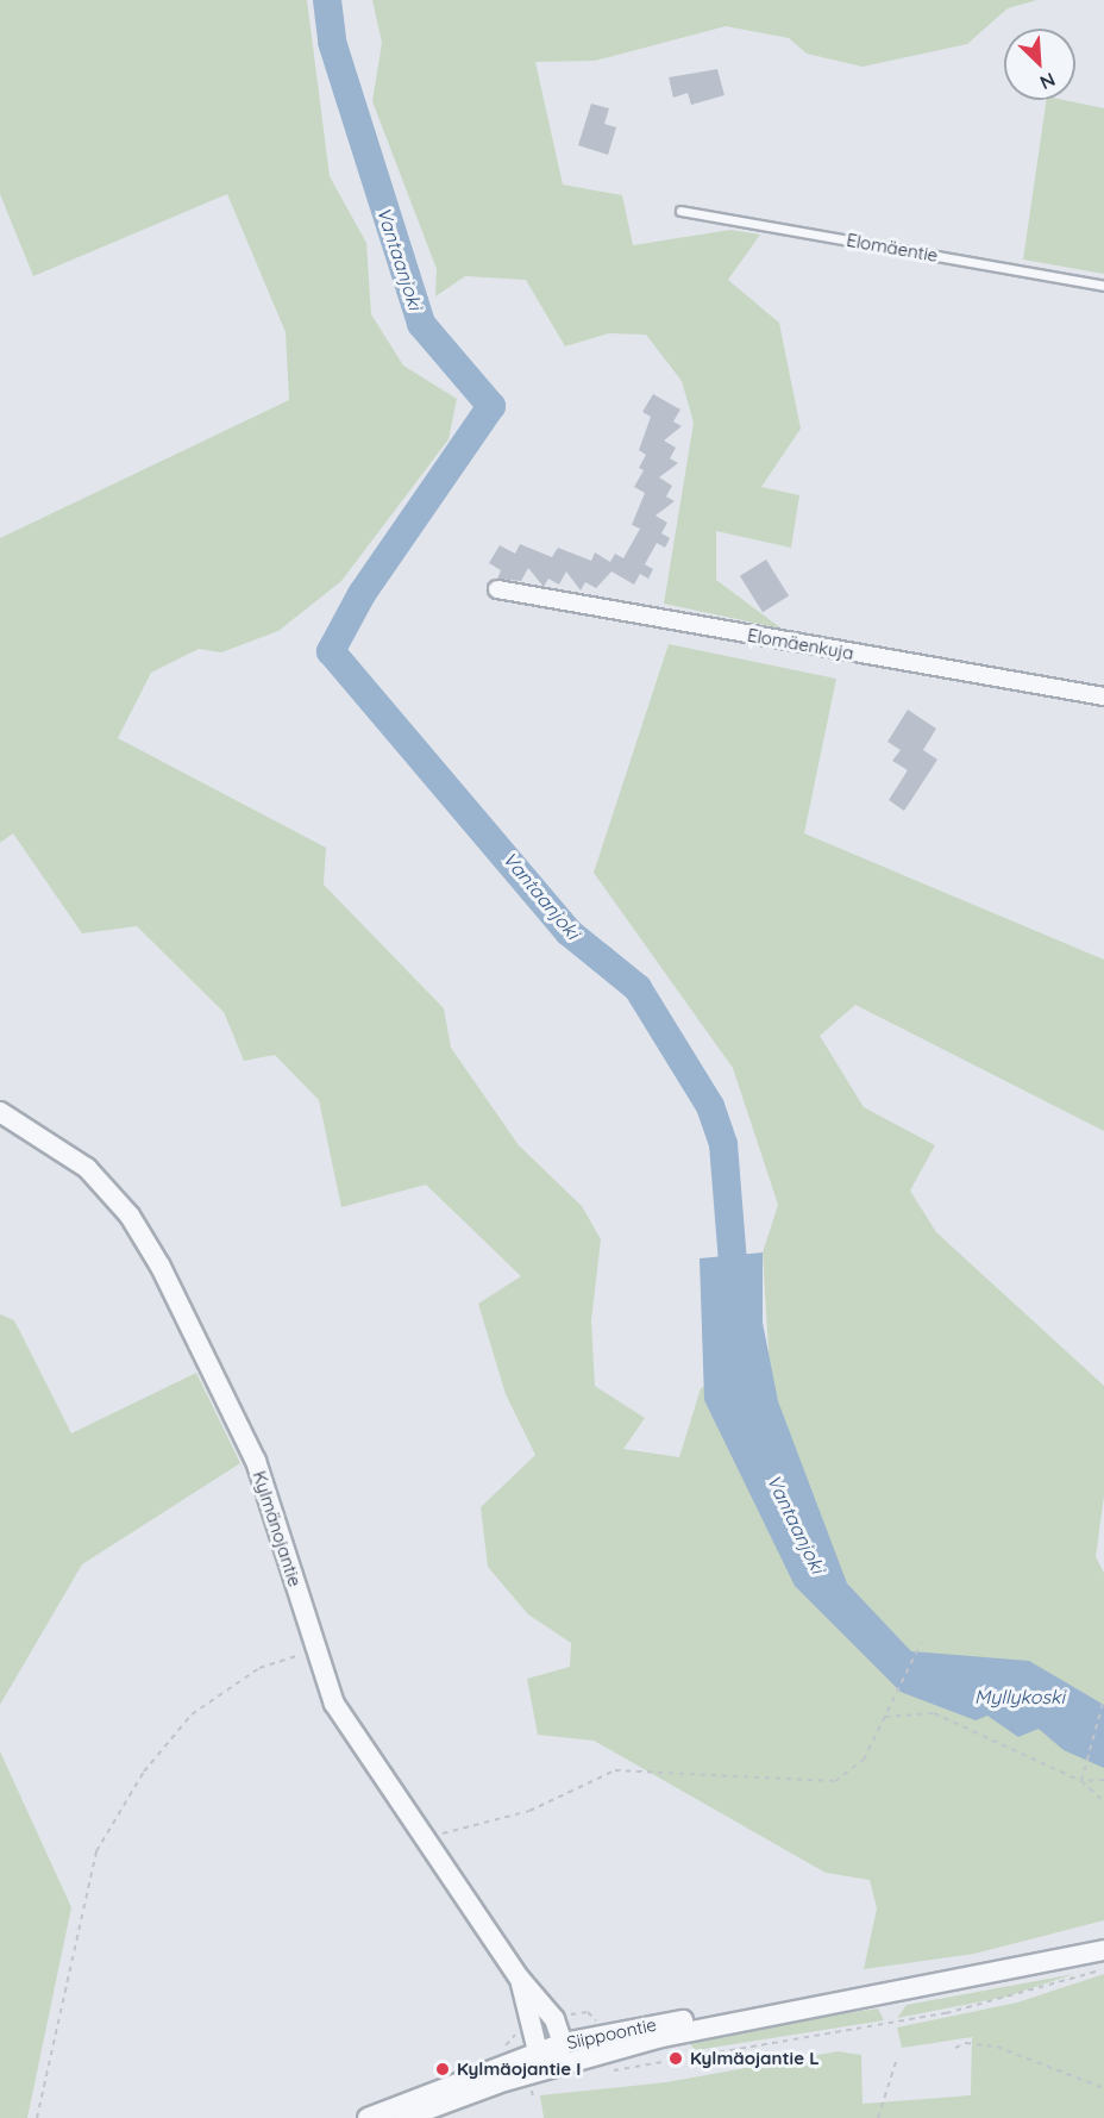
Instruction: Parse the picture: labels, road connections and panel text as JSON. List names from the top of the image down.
{
  "streets": {
    "street": ["Elomäenkuja", "Kylmänojantie", "Siippoontie"],
    "lane": ["Elomäentie"]
  },
  "crossings": [
    ["Kylmänojantie", "Siippoontie"]
  ],
  "water": ["Vantaanjoki", "Myllykoski"],
  "places": ["Kylmäojantie L", "Kylmäojantie I"],
  "north": "bottom right"
}
